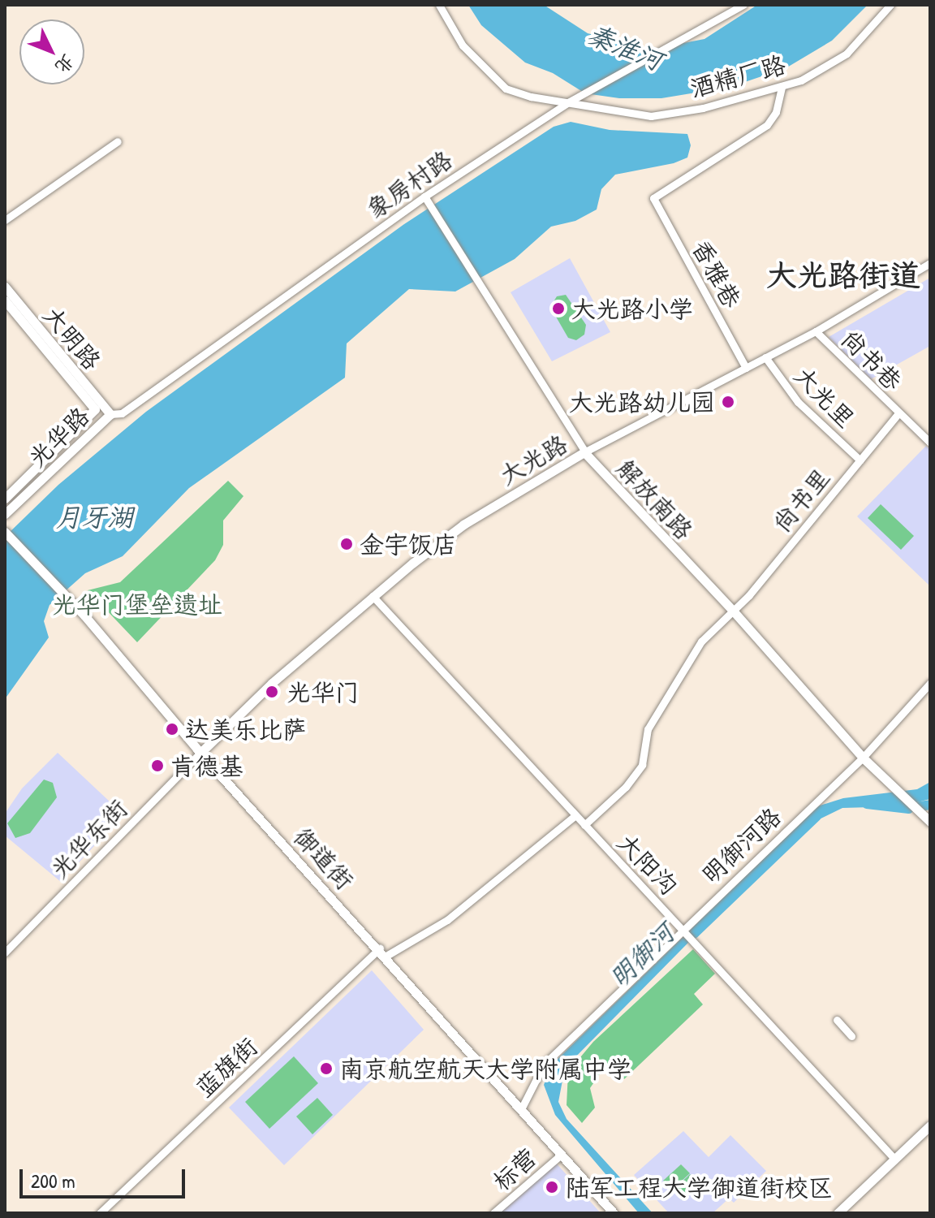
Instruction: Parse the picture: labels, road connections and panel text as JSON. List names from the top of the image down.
{
  "streets": {
    "main road": ["大明路", "光华路", "御道街"],
    "street": [
      "酒精厂路",
      "象房村路",
      "香雅巷",
      "尚书巷",
      "大光里",
      "大光路",
      "解放南路",
      "尚书里",
      "光华东街",
      "明御河路",
      "大阳沟",
      "蓝旗街",
      "标营"
    ]
  },
  "crossings": [
    ["酒精厂路", "象房村路"],
    ["酒精厂路", "香雅巷"],
    ["象房村路", "大明路"],
    ["象房村路", "光华路"],
    ["象房村路", "解放南路"],
    ["香雅巷", "大光路"],
    ["大明路", "光华路"],
    ["尚书巷", "大光路"],
    ["尚书巷", "尚书里"],
    ["大光里", "大光路"],
    ["大光里", "尚书里"],
    ["大光路", "解放南路"],
    ["大光路", "大阳沟"],
    ["解放南路", "尚书里"],
    ["解放南路", "明御河路"],
    ["尚书里", "大阳沟"],
    ["光华东街", "御道街"],
    ["明御河路", "御道街"],
    ["明御河路", "大阳沟"],
    ["御道街", "蓝旗街"],
    ["御道街", "标营"],
    ["大阳沟", "蓝旗街"]
  ],
  "districts": ["大光路街道"],
  "water": ["秦淮河", "月牙湖", "明御河"],
  "parks": ["光华门堡垒遗址"],
  "places": [
    "大光路小学",
    "大光路幼儿园",
    "金宇饭店",
    "光华门",
    "达美乐比萨",
    "肯德基",
    "南京航空航天大学附属中学",
    "陆军工程大学御道街校区"
  ],
  "scale_bar": "200 m",
  "north": "bottom right"
}
